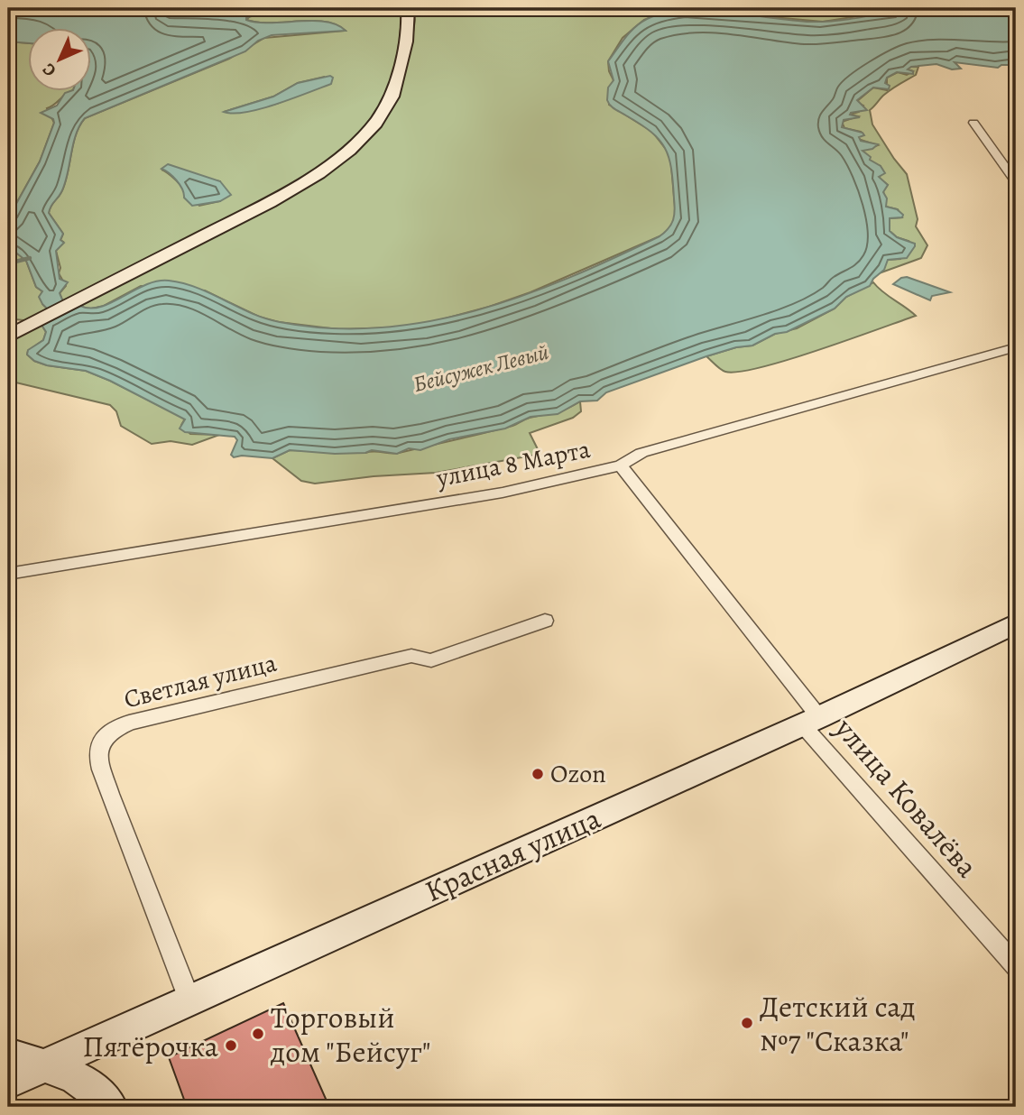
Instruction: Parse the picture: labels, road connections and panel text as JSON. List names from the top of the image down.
{
  "streets": {
    "street": [
      "улица 8 Марта",
      "Светлая улица",
      "улица Ковалёва",
      "Красная улица"
    ]
  },
  "crossings": [
    ["улица 8 Марта", "улица Ковалёва"],
    ["Светлая улица", "Красная улица"],
    ["улица Ковалёва", "Красная улица"]
  ],
  "water": ["Бейсужек Левый"],
  "places": [
    "Ozon",
    "Детский сад №7 \"Сказка\"",
    "Торговый дом \"Бейсуг\"",
    "Пятёрочка"
  ],
  "north": "bottom left"
}
